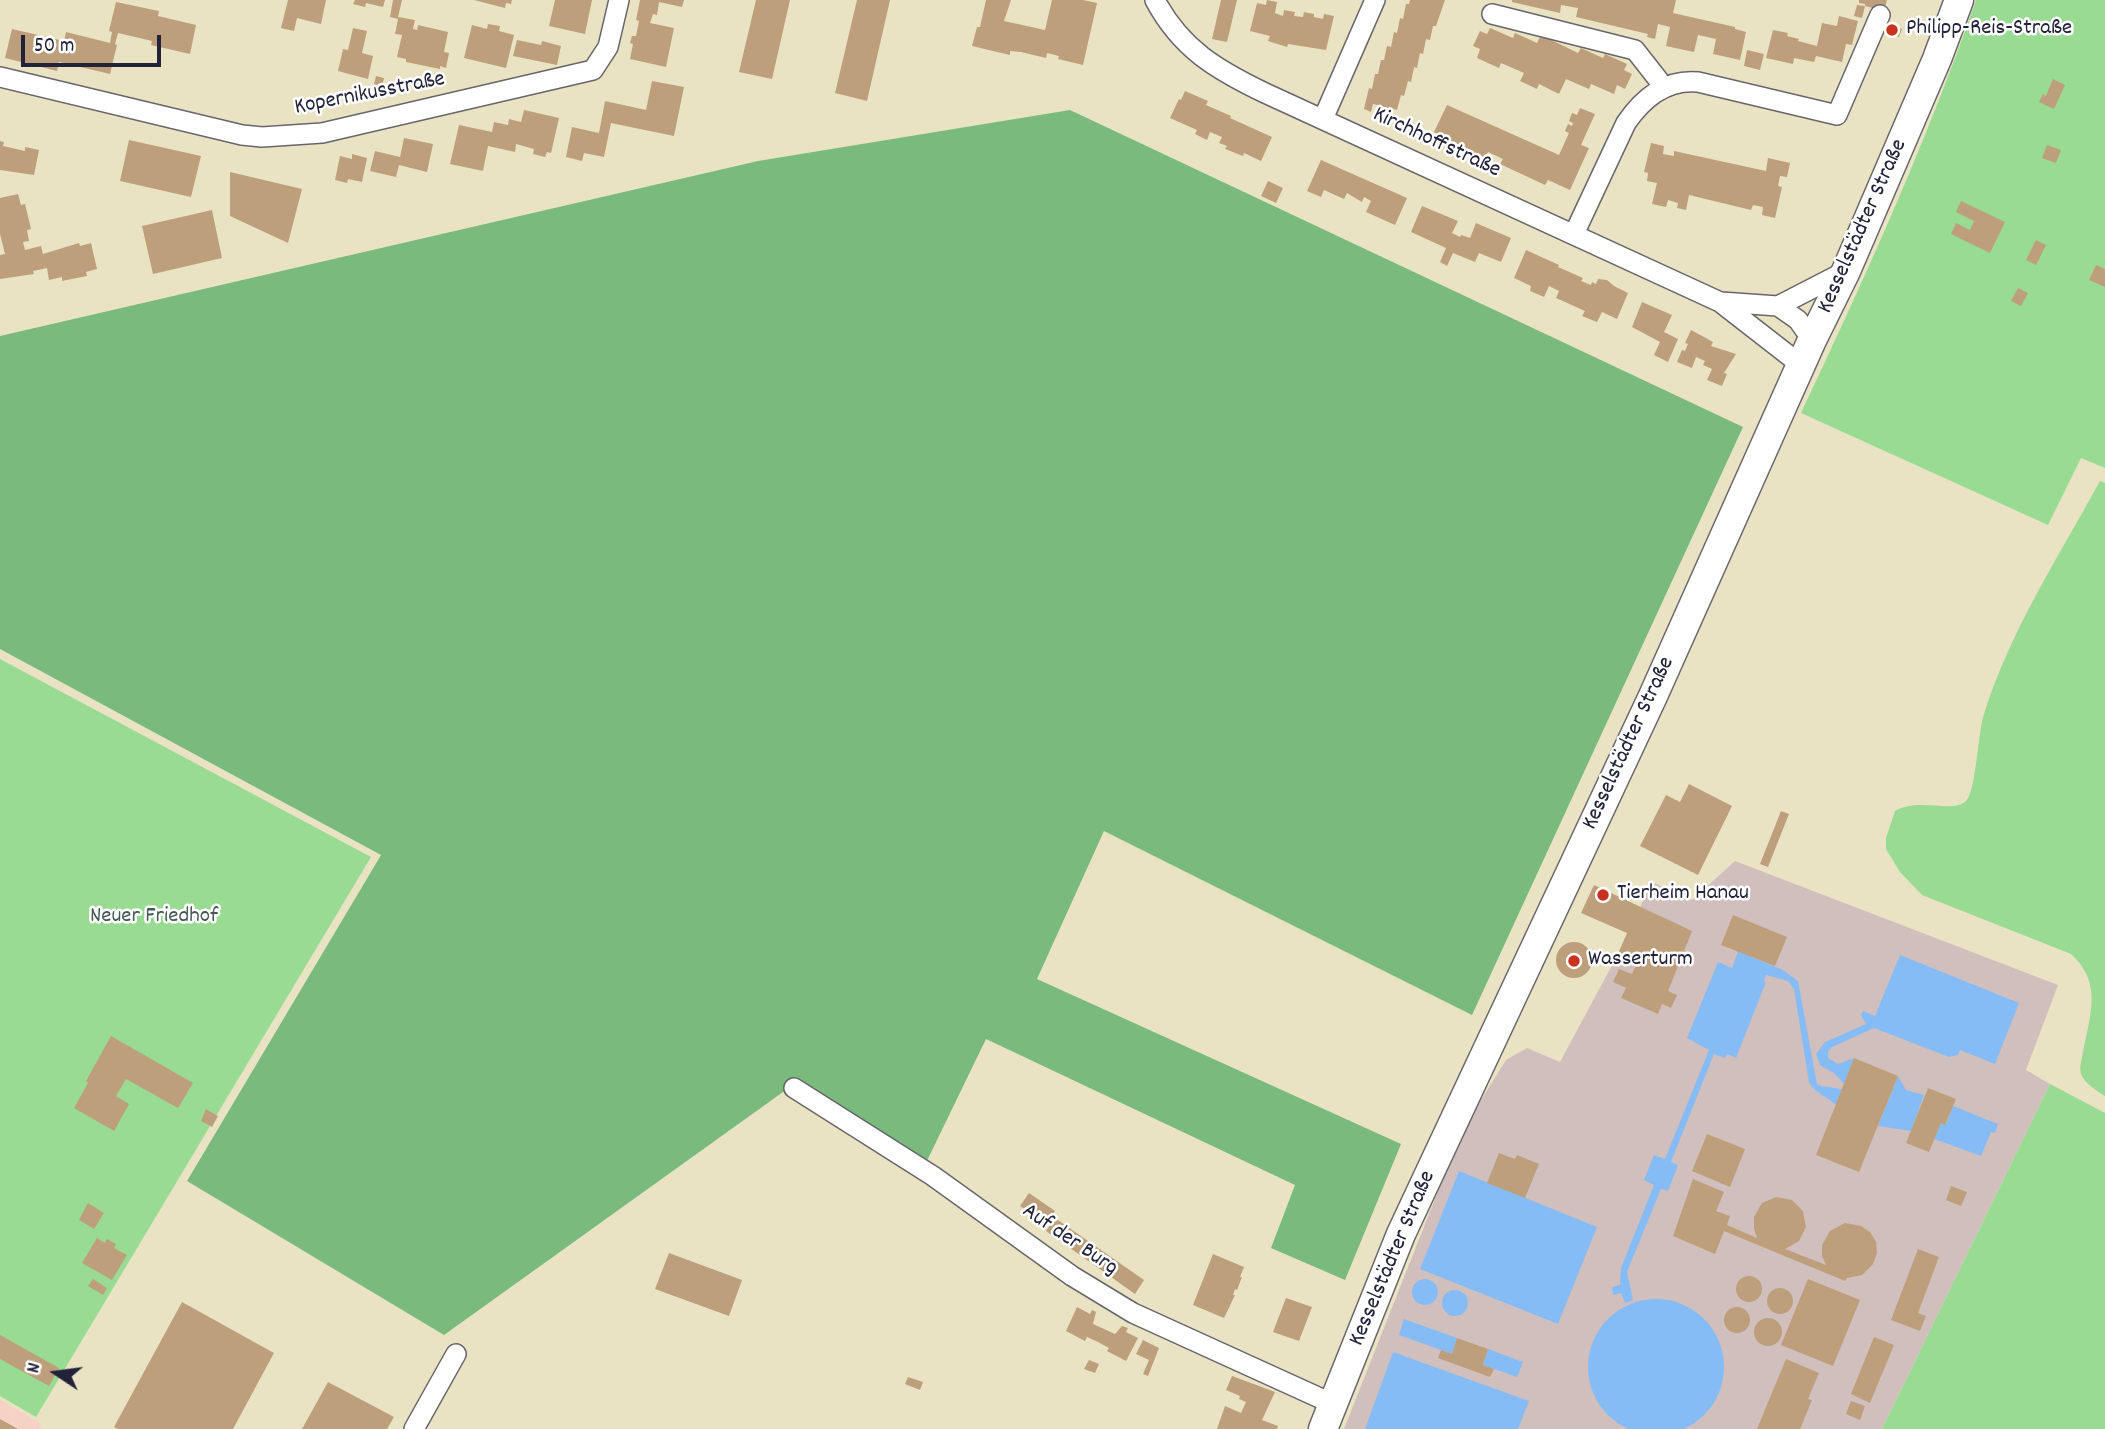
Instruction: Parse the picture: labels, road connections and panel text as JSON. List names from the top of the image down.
{
  "streets": {
    "main road": ["Kesselstädter Straße"],
    "street": ["Kopernikusstraße", "Kirchhoffstraße", "Auf der Burg"]
  },
  "crossings": [
    ["Kirchhoffstraße", "Kesselstädter Straße"],
    ["Kesselstädter Straße", "Auf der Burg"]
  ],
  "parks": ["Neuer Friedhof"],
  "places": ["Philipp-Reis-Straße", "Tierheim Hanau", "Wasserturm"],
  "scale_bar": "50 m",
  "north": "left"
}
